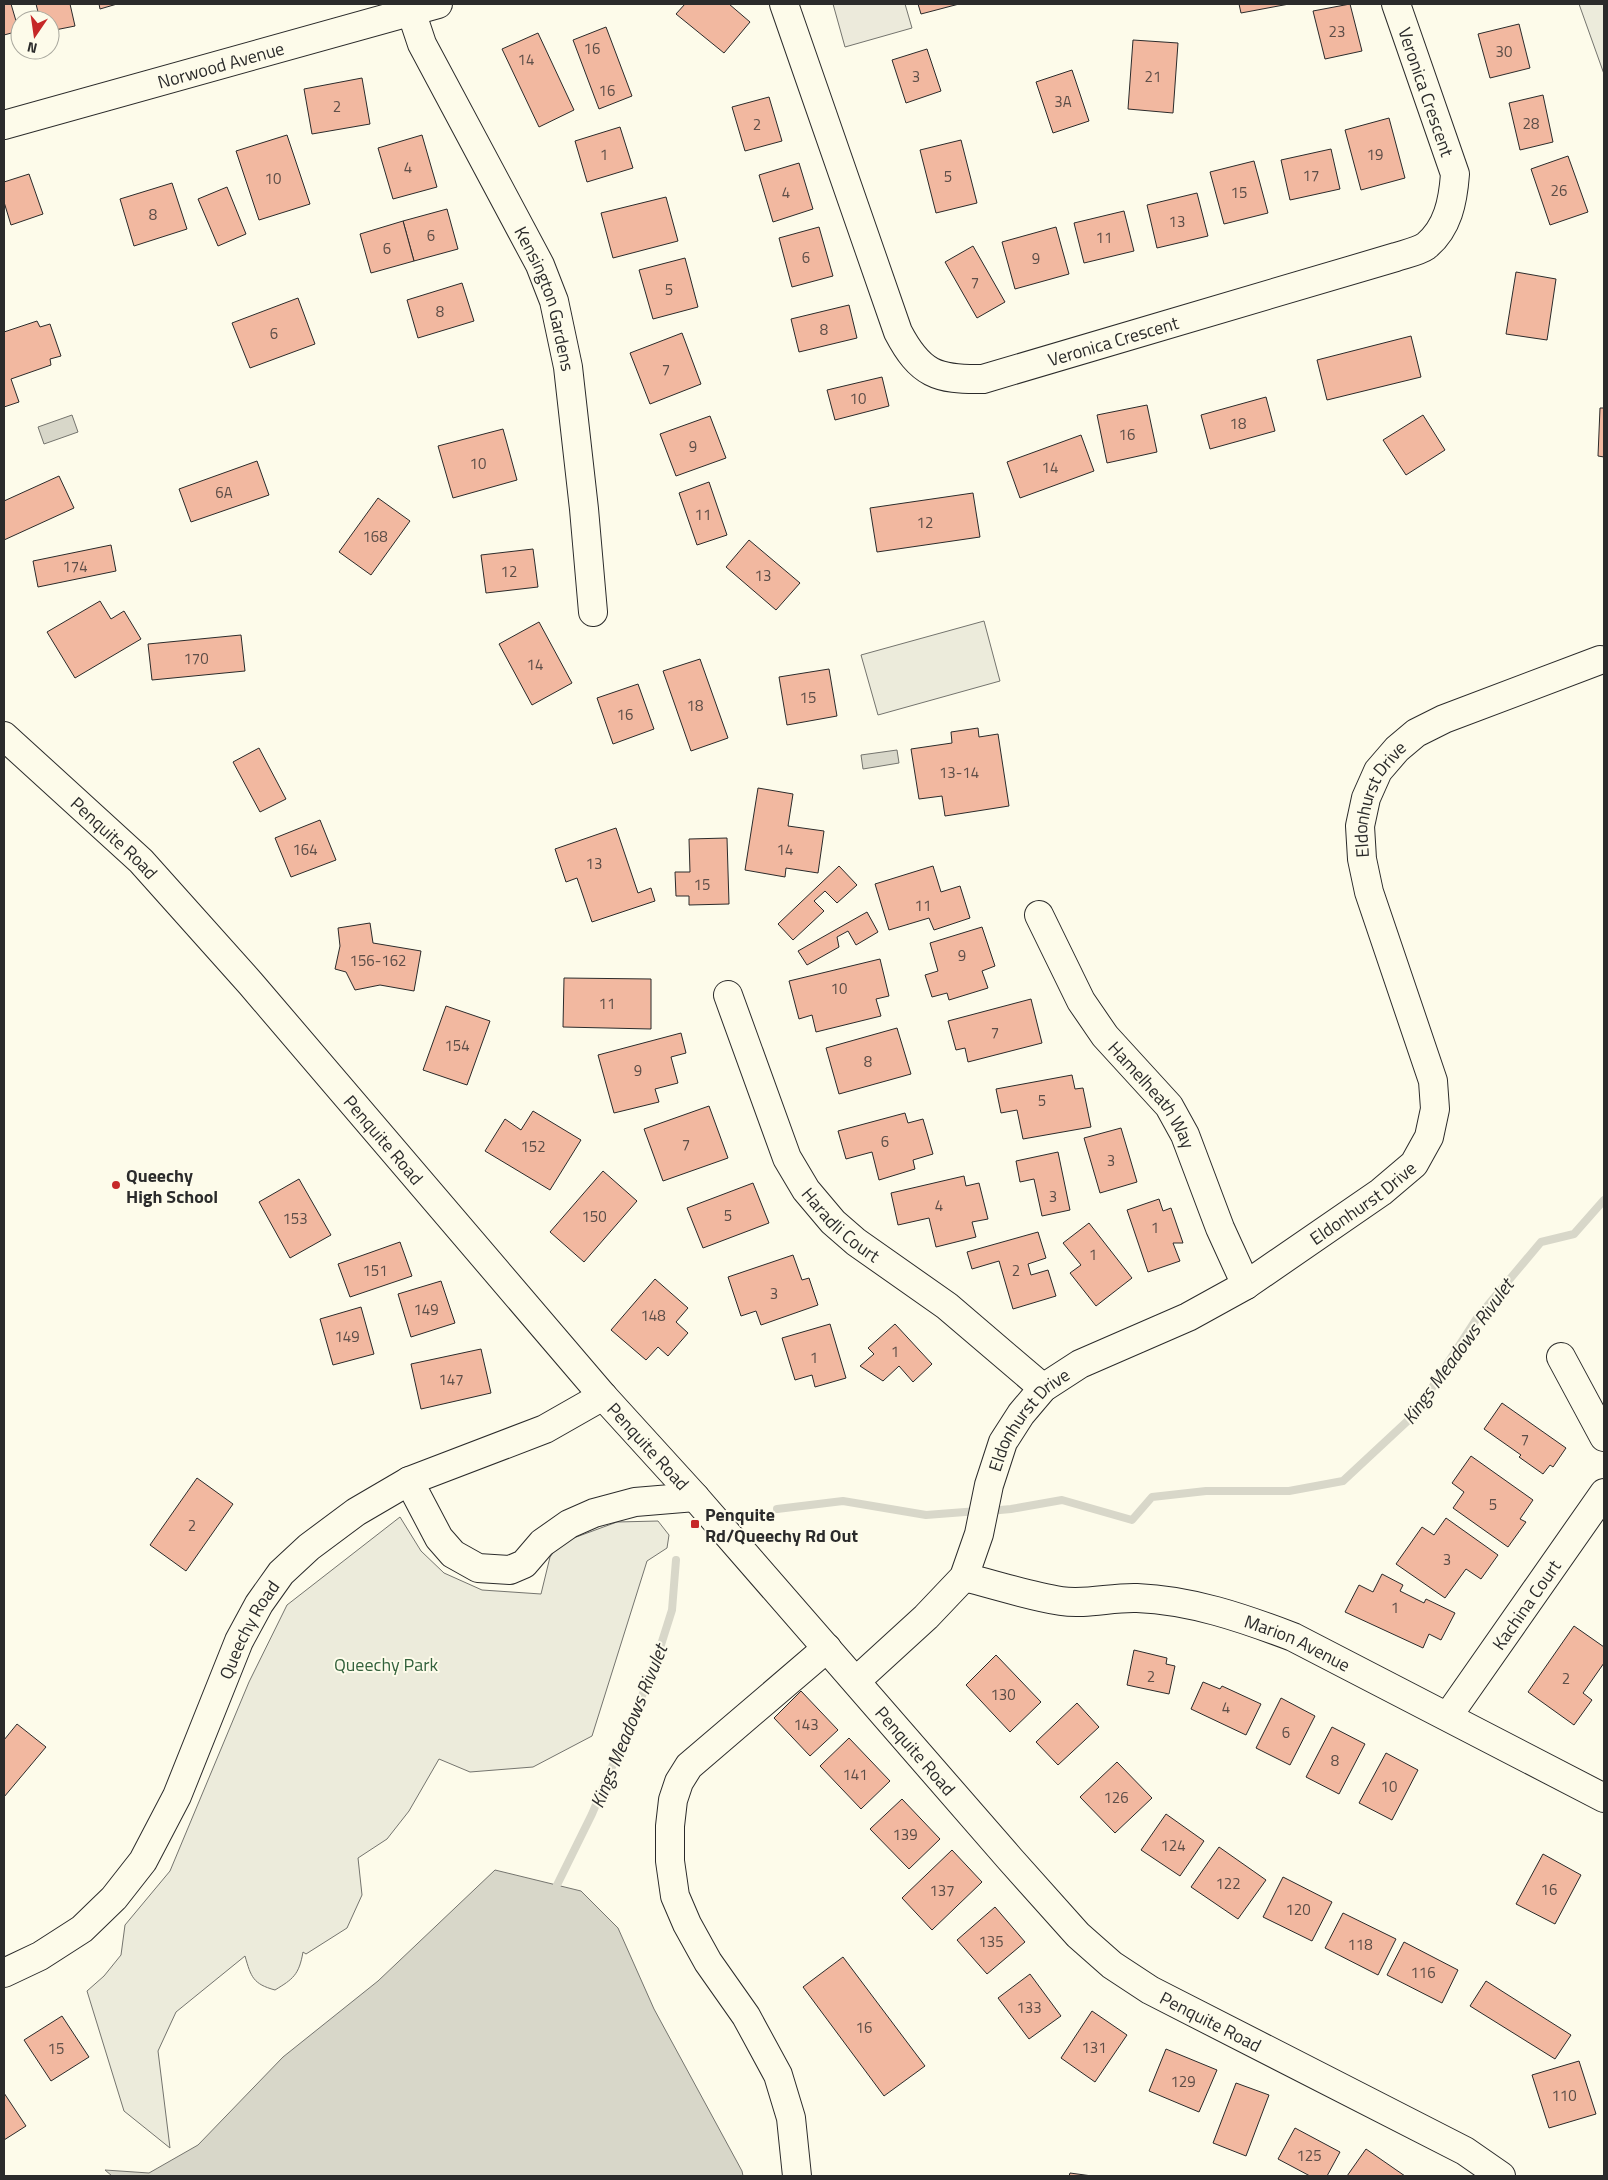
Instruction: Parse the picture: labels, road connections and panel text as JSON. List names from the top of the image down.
{
  "streets": {
    "street": [
      "Norwood Avenue",
      "Veronica Crescent",
      "Kensington Gardens",
      "Eldonhurst Drive",
      "Penquite Road",
      "Hamelheath Way",
      "Haradli Court",
      "Kachina Court",
      "Queechy Road",
      "Marion Avenue"
    ]
  },
  "crossings": [
    ["Norwood Avenue", "Kensington Gardens"],
    ["Eldonhurst Drive", "Penquite Road"],
    ["Eldonhurst Drive", "Hamelheath Way"],
    ["Eldonhurst Drive", "Haradli Court"],
    ["Eldonhurst Drive", "Marion Avenue"],
    ["Penquite Road", "Queechy Road"],
    ["Kachina Court", "Marion Avenue"]
  ],
  "water": ["Kings Meadows Rivulet"],
  "parks": ["Queechy Park"],
  "places": {
    "other": ["Queechy High School"],
    "transit": ["Penquite Rd/Queechy Rd Out"]
  },
  "house_numbers": [
    "23",
    "16",
    "30",
    "14",
    "3",
    "21",
    "16",
    "3A",
    "2",
    "28",
    "2",
    "1",
    "19",
    "4",
    "17",
    "5",
    "10",
    "26",
    "4",
    "15",
    "8",
    "13",
    "6",
    "11",
    "6",
    "6",
    "9",
    "7",
    "5",
    "8",
    "8",
    "6",
    "7",
    "10",
    "18",
    "16",
    "9",
    "10",
    "14",
    "6A",
    "11",
    "12",
    "168",
    "174",
    "12",
    "13",
    "170",
    "14",
    "15",
    "18",
    "16",
    "13-14",
    "164",
    "14",
    "13",
    "15",
    "11",
    "9",
    "156-162",
    "10",
    "11",
    "7",
    "154",
    "8",
    "9",
    "5",
    "6",
    "7",
    "152",
    "3",
    "3",
    "4",
    "5",
    "150",
    "153",
    "1",
    "1",
    "151",
    "2",
    "3",
    "149",
    "148",
    "149",
    "1",
    "1",
    "147",
    "7",
    "5",
    "2",
    "3",
    "1",
    "2",
    "2",
    "130",
    "4",
    "143",
    "6",
    "8",
    "141",
    "10",
    "126",
    "139",
    "124",
    "122",
    "16",
    "137",
    "120",
    "135",
    "118",
    "116",
    "133",
    "16",
    "131",
    "15",
    "129",
    "110",
    "125"
  ],
  "north": "bottom"
}
